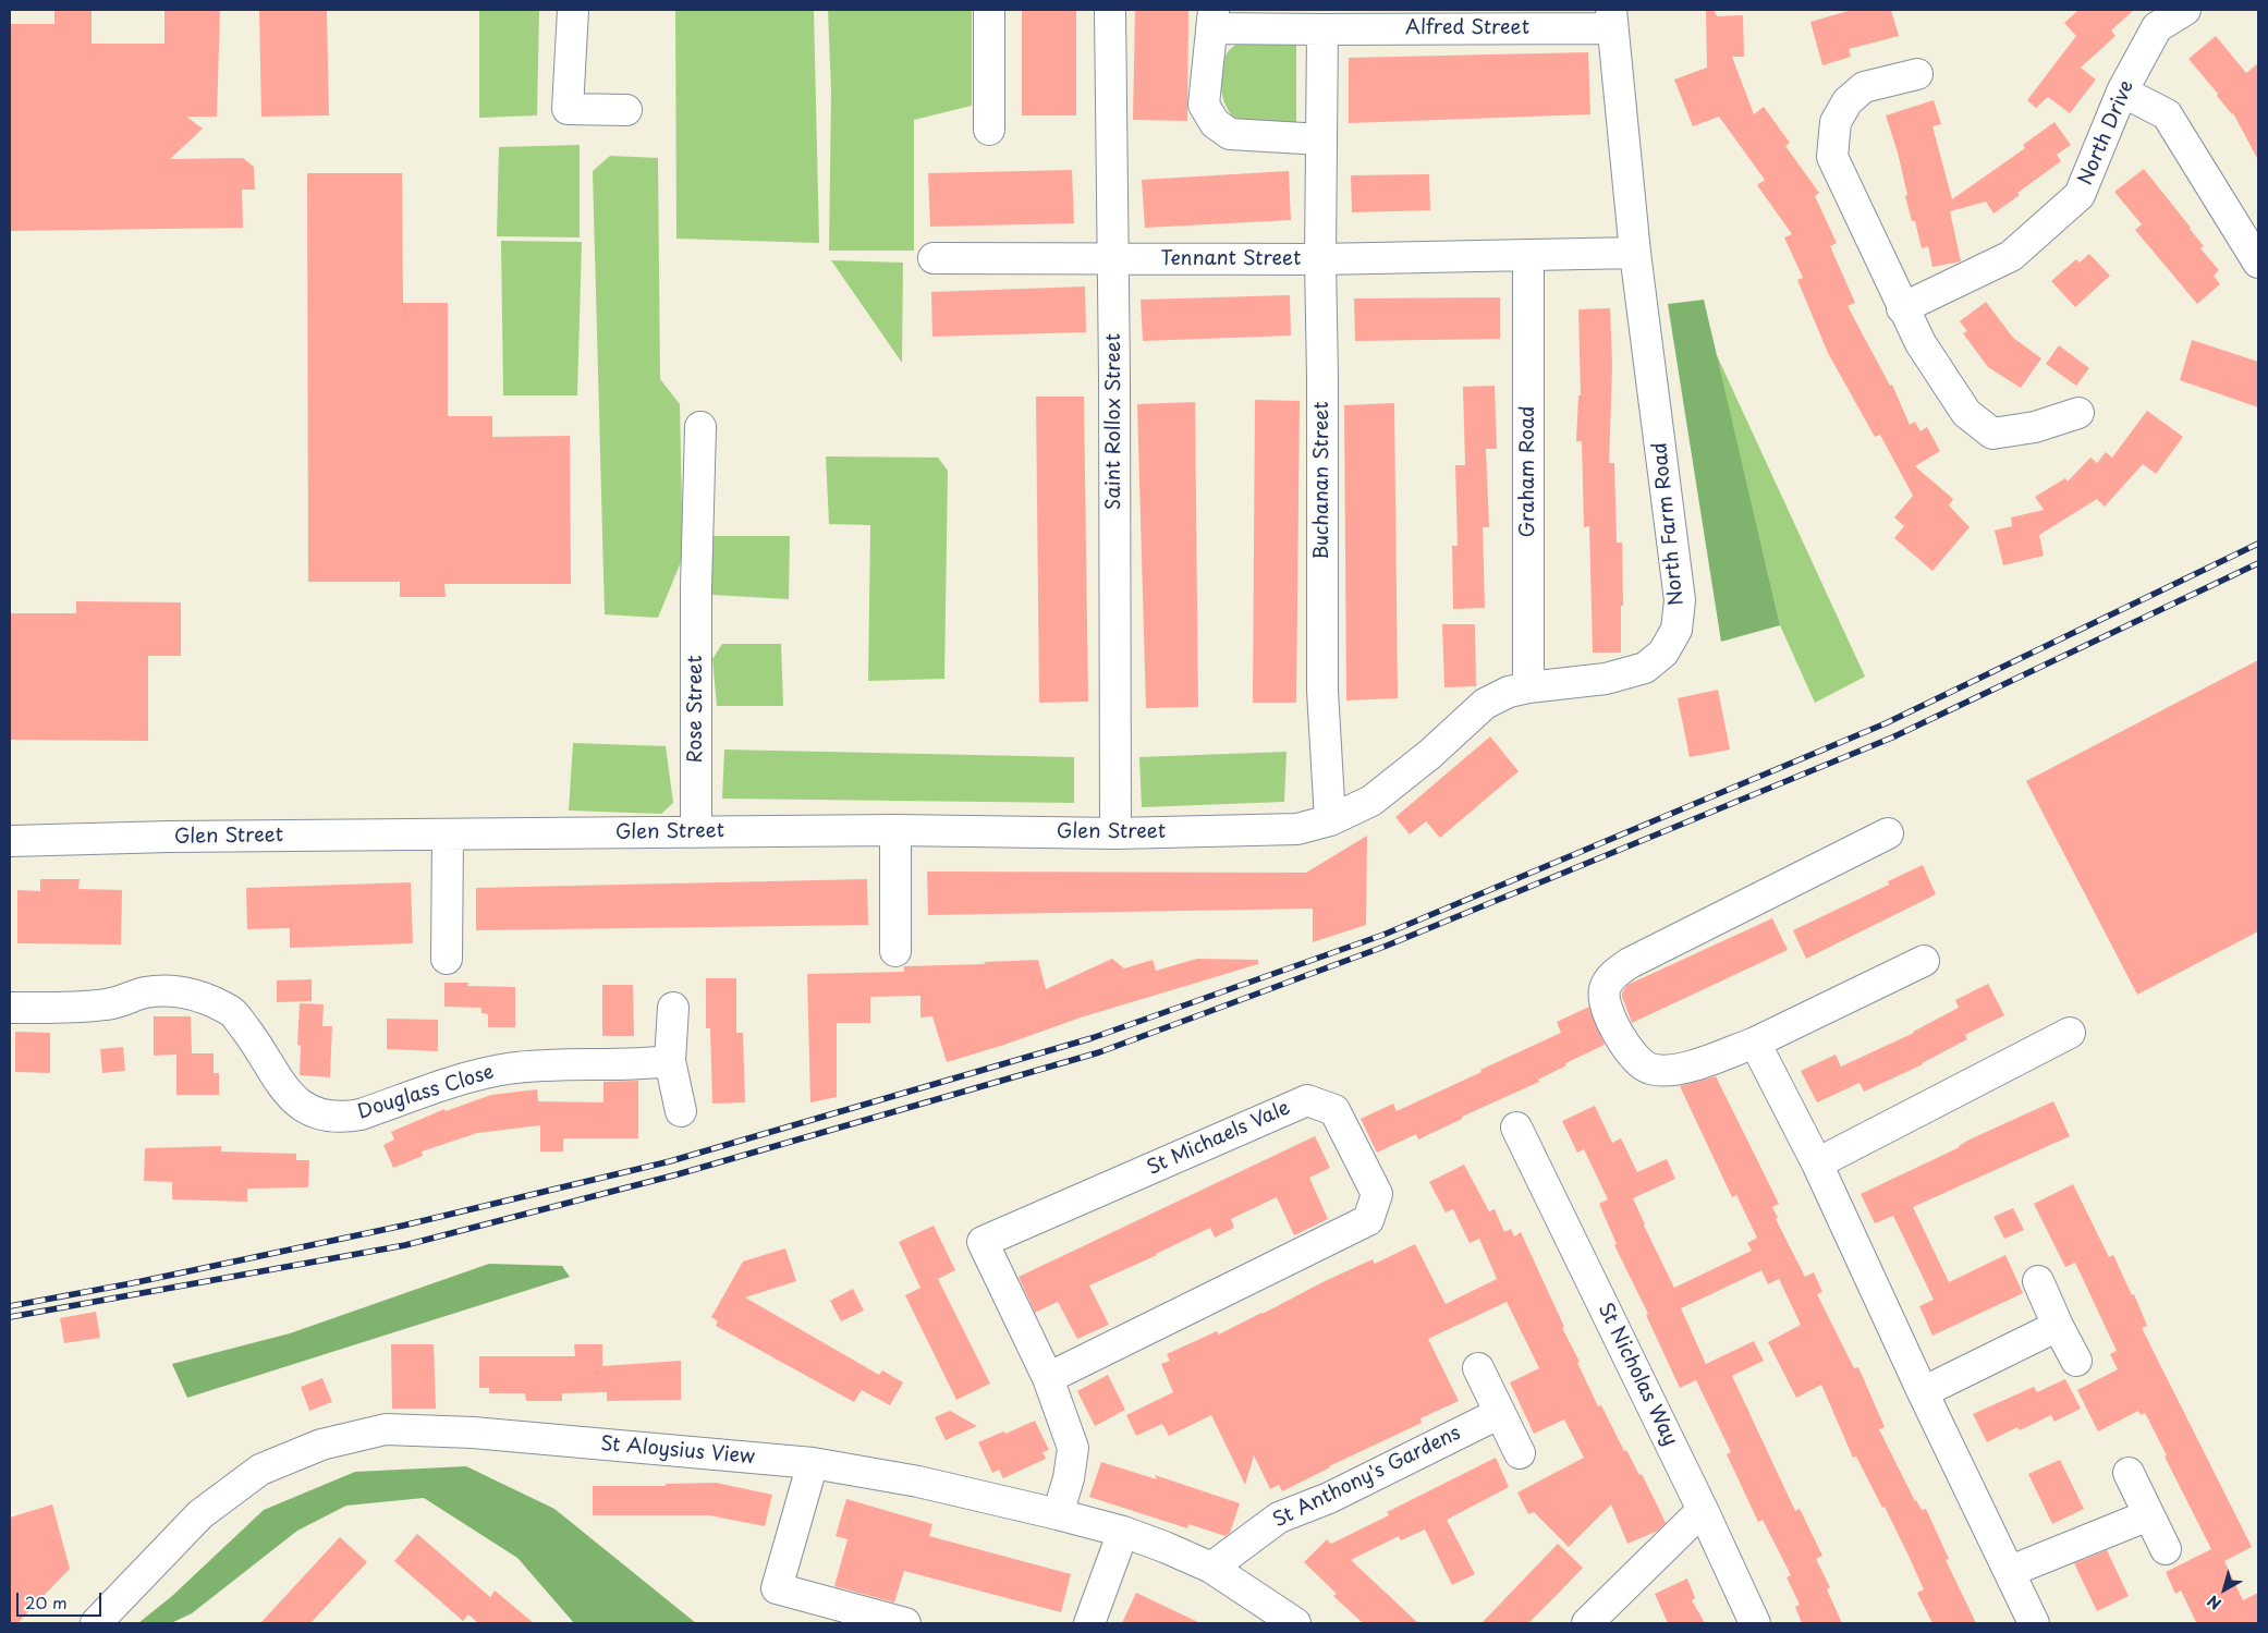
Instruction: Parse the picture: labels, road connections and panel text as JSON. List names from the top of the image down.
{
  "streets": {
    "street": [
      "Alfred Street",
      "North Drive",
      "Tennant Street",
      "Saint Rollox Street",
      "Graham Road",
      "Buchanan Street",
      "North Farm Road",
      "Rose Street",
      "Glen Street",
      "Douglass Close",
      "St Michaels Vale",
      "St Nicholas Way",
      "St Aloysius View",
      "St Anthony's Gardens"
    ]
  },
  "crossings": [
    ["Alfred Street", "North Farm Road"],
    ["Tennant Street", "Saint Rollox Street"],
    ["Tennant Street", "Graham Road"],
    ["Tennant Street", "Buchanan Street"],
    ["Tennant Street", "North Farm Road"],
    ["Saint Rollox Street", "Glen Street"],
    ["Graham Road", "North Farm Road"],
    ["Buchanan Street", "North Farm Road"],
    ["Buchanan Street", "Glen Street"],
    ["North Farm Road", "Glen Street"],
    ["Rose Street", "Glen Street"],
    ["St Michaels Vale", "St Aloysius View"],
    ["St Aloysius View", "St Anthony's Gardens"]
  ],
  "scale_bar": "20 m",
  "north": "bottom left"
}
